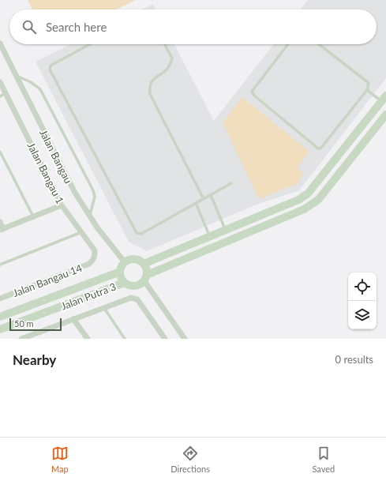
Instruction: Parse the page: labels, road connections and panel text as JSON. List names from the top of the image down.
{
  "streets": {
    "street": [
      "Jalan Bangau",
      "Jalan Bangau 1",
      "Jalan Bangau 14",
      "Jalan Putra 3"
    ]
  },
  "crossings": [
    ["Jalan Bangau", "Jalan Putra 3"],
    ["Jalan Bangau 1", "Jalan Bangau 14"]
  ],
  "scale_bar": "50 m",
  "page": {
    "search": "Search here",
    "scale": "50 m",
    "heading": ["Nearby", "0 results"],
    "nav": ["Map", "Directions", "Saved"]
  }
}
